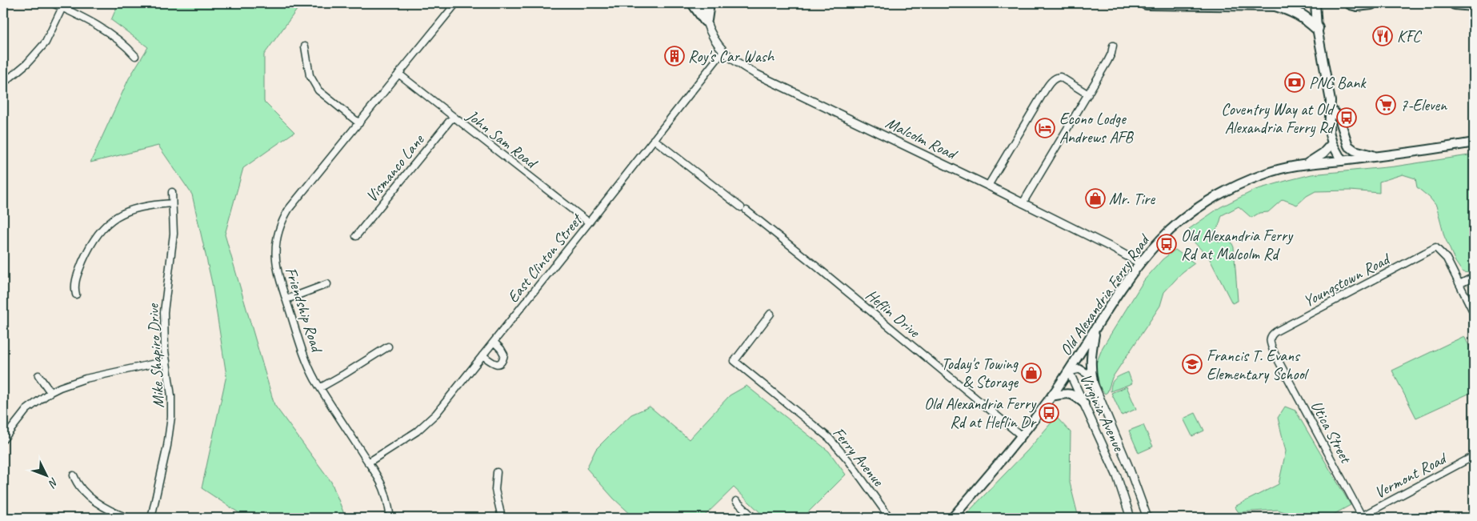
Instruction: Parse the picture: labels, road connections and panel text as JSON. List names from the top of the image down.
{
  "streets": {
    "main road": ["Old Alexandria Ferry Road"],
    "street": [
      "Malcolm Road",
      "John Sam Road",
      "Vismanco Lane",
      "East Clinton Street",
      "Youngstown Road",
      "Friendship Road",
      "Heflin Drive",
      "Mike Shapiro Drive",
      "Virginia Avenue",
      "Utica Street",
      "Ferry Avenue",
      "Vermont Road"
    ]
  },
  "crossings": [
    ["Malcolm Road", "East Clinton Street"],
    ["Malcolm Road", "Old Alexandria Ferry Road"],
    ["John Sam Road", "Vismanco Lane"],
    ["John Sam Road", "East Clinton Street"],
    ["John Sam Road", "Friendship Road"],
    ["East Clinton Street", "Friendship Road"],
    ["East Clinton Street", "Heflin Drive"],
    ["Youngstown Road", "Utica Street"],
    ["Old Alexandria Ferry Road", "Heflin Drive"],
    ["Old Alexandria Ferry Road", "Virginia Avenue"],
    ["Utica Street", "Vermont Road"]
  ],
  "places": {
    "restaurant": ["KFC"],
    "building": ["Roy's Car Wash"],
    "bank": ["PNC Bank"],
    "supermarket": ["7-Eleven"],
    "bus stop": ["Coventry Way at Old Alexandria Ferry Rd", "Old Alexandria Ferry Rd at Malcolm Rd", "Old Alexandria Ferry Rd at Heflin Dr"],
    "hotel": ["Econo Lodge Andrews AFB"],
    "shop": ["Mr. Tire", "Today's Towing & Storage"],
    "school or university": ["Francis T. Evans Elementary School"]
  },
  "north": "bottom right"
}
